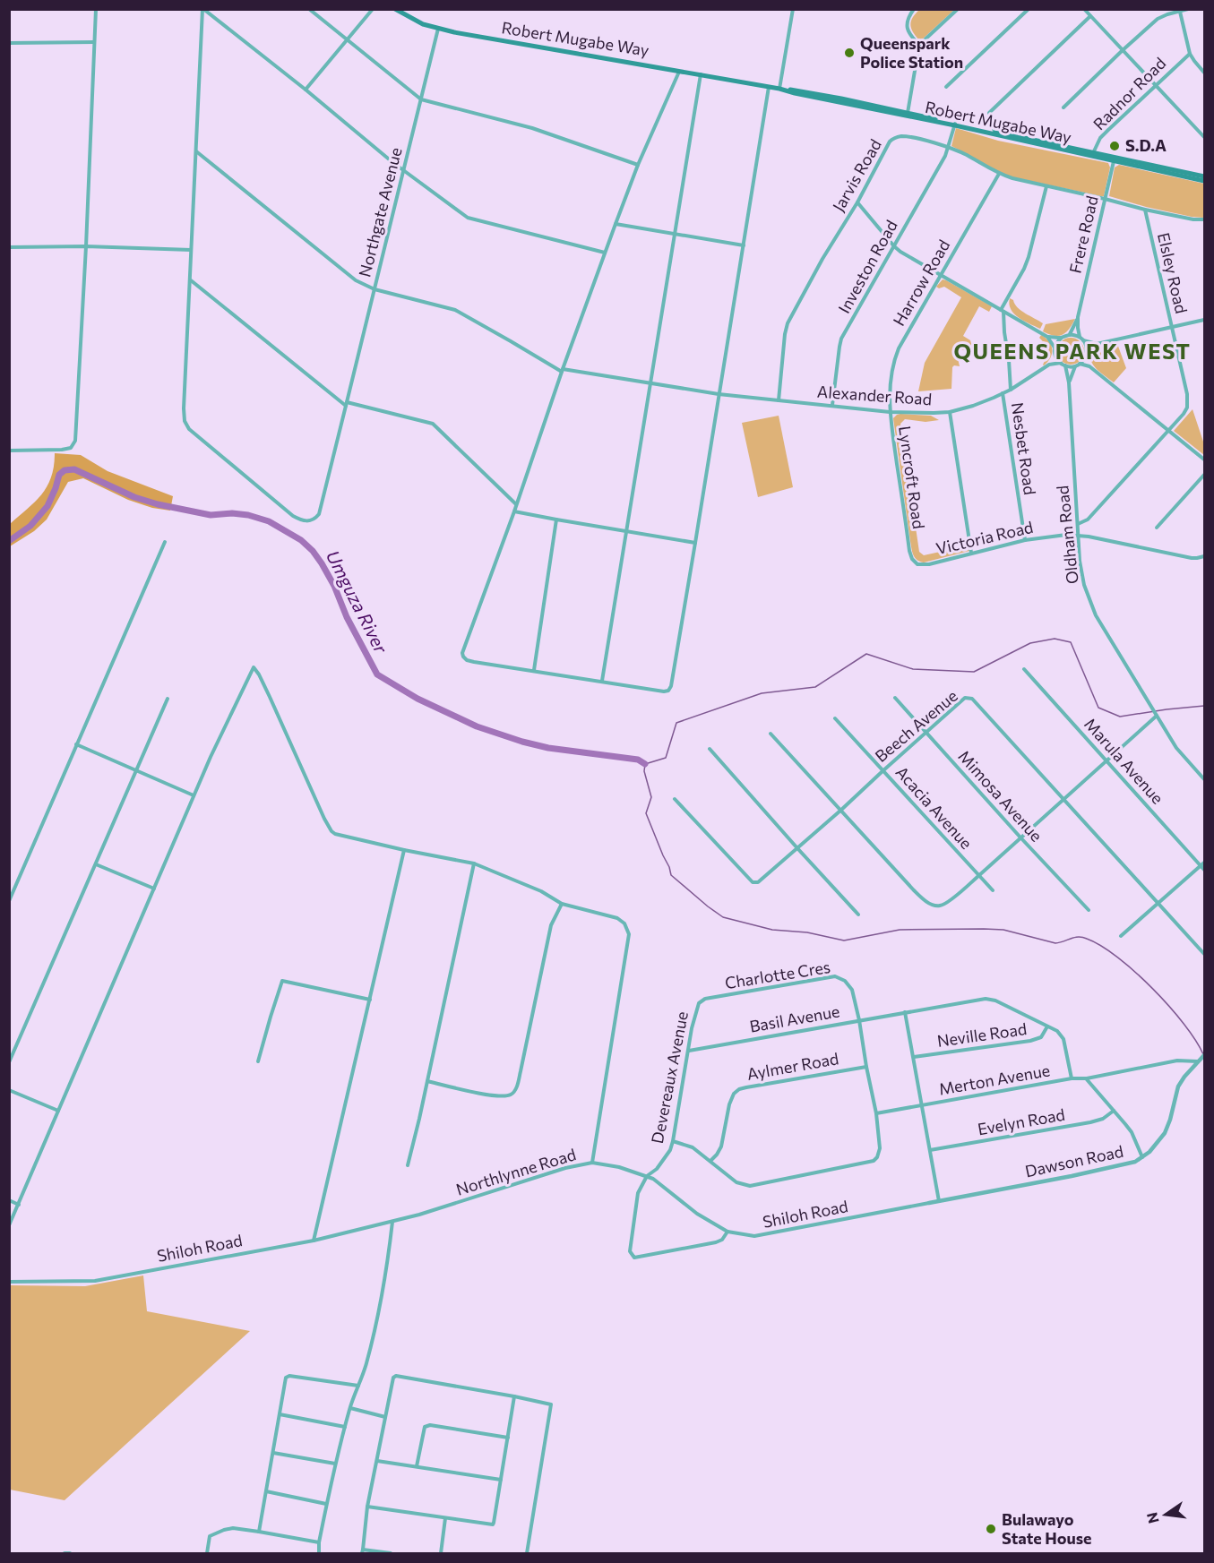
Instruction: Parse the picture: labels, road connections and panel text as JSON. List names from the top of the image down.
{
  "streets": {
    "main road": ["Robert Mugabe Way"],
    "street": [
      "Radnor Road",
      "Jarvis Road",
      "Northgate Avenue",
      "Frere Road",
      "Investon Road",
      "Elsley Road",
      "Harrow Road",
      "Alexander Road",
      "Nesbet Road",
      "Lyncroft Road",
      "Oldham Road",
      "Victoria Road",
      "Beech Avenue",
      "Marula Avenue",
      "Mimosa Avenue",
      "Acacia Avenue",
      "Charlotte Cres",
      "Basil Avenue",
      "Neville Road",
      "Aylmer Road",
      "Devereaux Avenue",
      "Merton Avenue",
      "Evelyn Road",
      "Dawson Road",
      "Northlynne Road",
      "Shiloh Road"
    ]
  },
  "crossings": [
    ["Robert Mugabe Way", "Radnor Road"],
    ["Robert Mugabe Way", "Northgate Avenue"],
    ["Robert Mugabe Way", "Frere Road"],
    ["Robert Mugabe Way", "Investon Road"],
    ["Jarvis Road", "Frere Road"],
    ["Jarvis Road", "Investon Road"],
    ["Jarvis Road", "Elsley Road"],
    ["Jarvis Road", "Harrow Road"],
    ["Jarvis Road", "Alexander Road"],
    ["Frere Road", "Alexander Road"],
    ["Frere Road", "Oldham Road"],
    ["Investon Road", "Alexander Road"],
    ["Elsley Road", "Oldham Road"],
    ["Harrow Road", "Alexander Road"],
    ["Harrow Road", "Lyncroft Road"],
    ["Alexander Road", "Nesbet Road"],
    ["Alexander Road", "Lyncroft Road"],
    ["Alexander Road", "Oldham Road"],
    ["Nesbet Road", "Victoria Road"],
    ["Lyncroft Road", "Victoria Road"],
    ["Oldham Road", "Victoria Road"],
    ["Beech Avenue", "Mimosa Avenue"],
    ["Beech Avenue", "Acacia Avenue"],
    ["Charlotte Cres", "Basil Avenue"],
    ["Charlotte Cres", "Aylmer Road"],
    ["Charlotte Cres", "Devereaux Avenue"],
    ["Basil Avenue", "Neville Road"],
    ["Basil Avenue", "Devereaux Avenue"],
    ["Basil Avenue", "Merton Avenue"],
    ["Devereaux Avenue", "Northlynne Road"],
    ["Devereaux Avenue", "Shiloh Road"],
    ["Merton Avenue", "Dawson Road"],
    ["Dawson Road", "Shiloh Road"],
    ["Northlynne Road", "Shiloh Road"]
  ],
  "districts": ["QUEENS PARK WEST"],
  "water": ["Umguza River"],
  "places": ["Queenspark Police Station", "S.D.A", "Bulawayo State House"],
  "north": "left"
}
